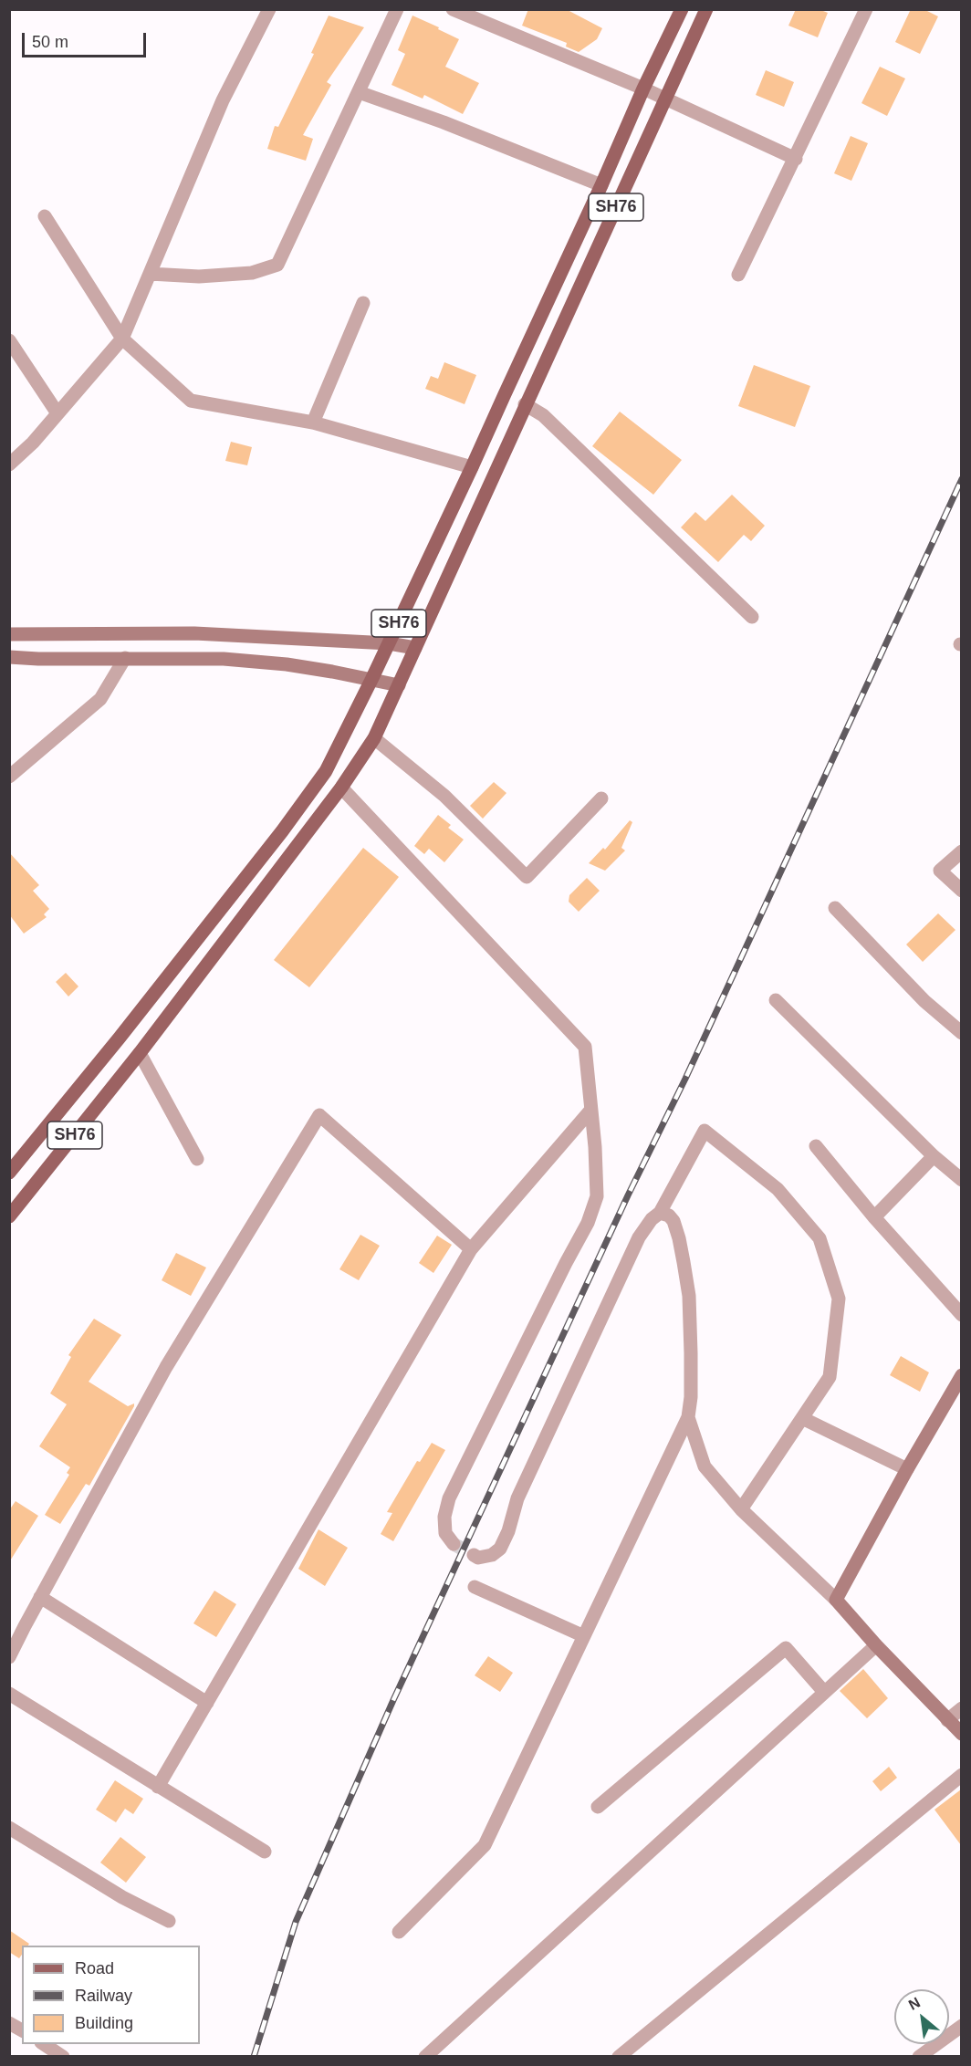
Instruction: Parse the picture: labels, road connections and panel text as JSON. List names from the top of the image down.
{
  "streets": {
    "main road": ["SH76"]
  },
  "legend": ["Road", "Railway", "Building"],
  "scale_bar": "50 m",
  "north": "top left"
}
